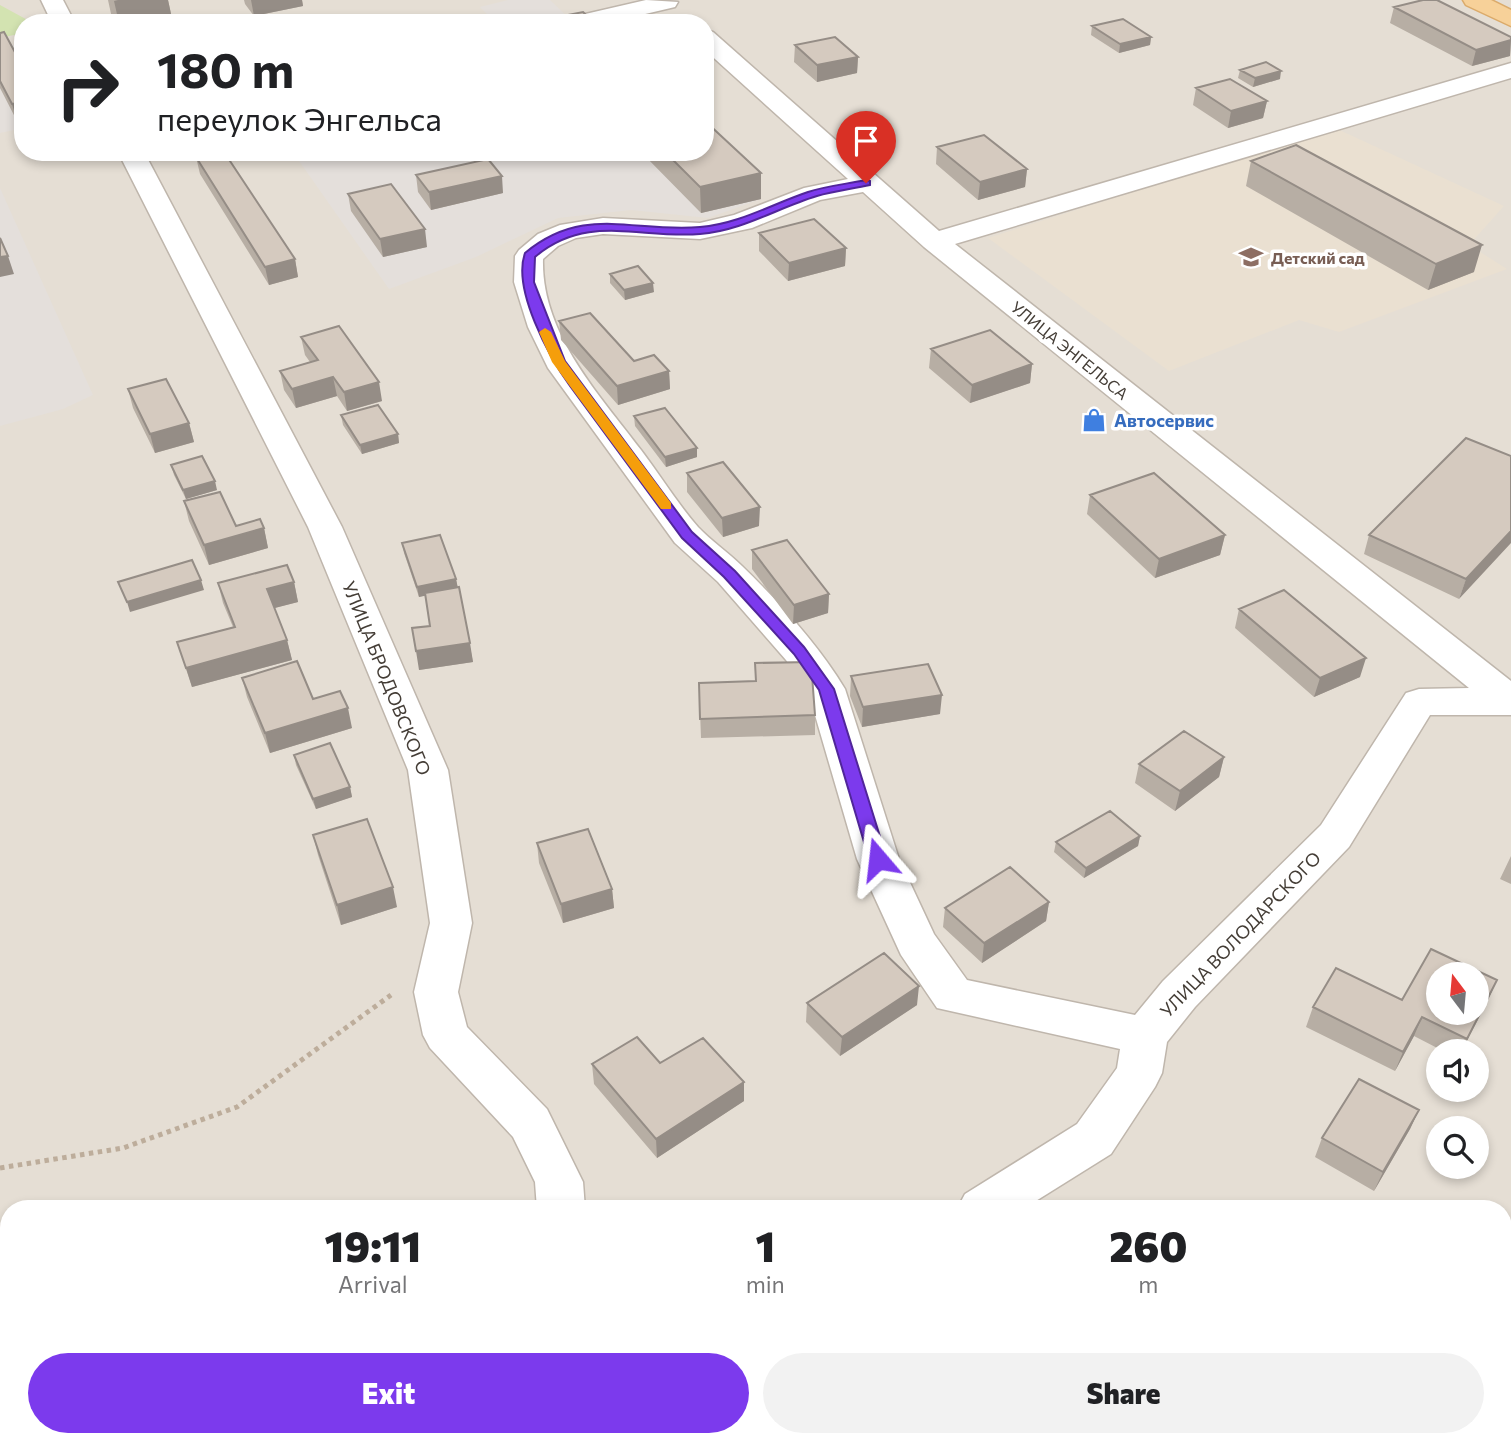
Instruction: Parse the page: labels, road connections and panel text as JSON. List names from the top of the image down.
{
  "streets": {
    "street": ["УЛИЦА ЭНГЕЛЬСА", "УЛИЦА БРОДОВСКОГО", "УЛИЦА ВОЛОДАРСКОГО"]
  },
  "crossings": [
    ["УЛИЦА ЭНГЕЛЬСА", "УЛИЦА ВОЛОДАРСКОГО"]
  ],
  "places": {
    "school or university": ["Детский сад"],
    "shop": ["Автосервис"]
  },
  "north": "top",
  "page": {
    "turn": ["180 m", "переулок Энгельса"],
    "eta": [
      "19:11",
      "Arrival",
      "1",
      "min",
      "260",
      "m"
    ],
    "buttons": ["Exit", "Share"]
  }
}
